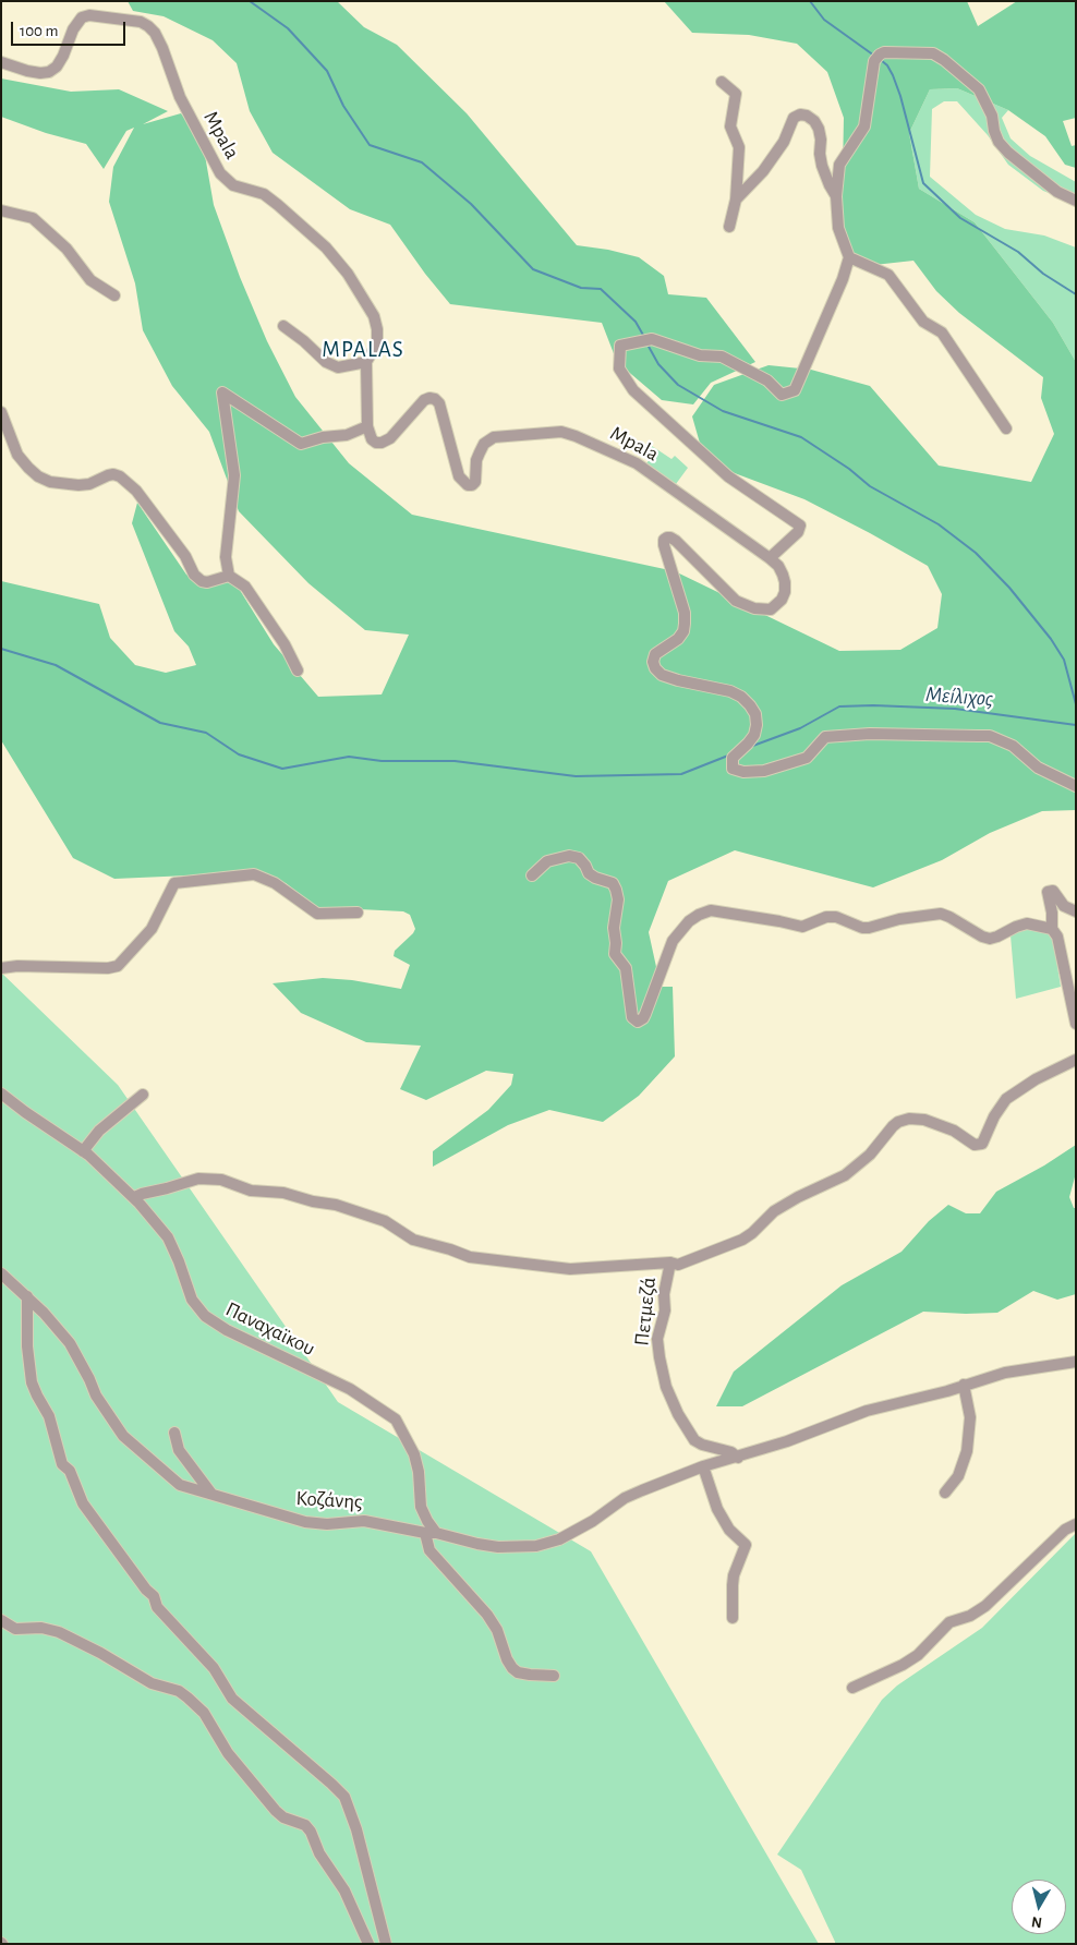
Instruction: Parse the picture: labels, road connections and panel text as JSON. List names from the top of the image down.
{
  "streets": {
    "street": [
      "Mpala",
      "Πετμεζά",
      "Παναχαϊκου",
      "Κοζάνης"
    ]
  },
  "crossings": [
    ["Πετμεζά", "Κοζάνης"],
    ["Παναχαϊκου", "Κοζάνης"]
  ],
  "districts": ["MPALAS"],
  "water": ["Μείλιχος"],
  "scale_bar": "100 m",
  "north": "bottom"
}
